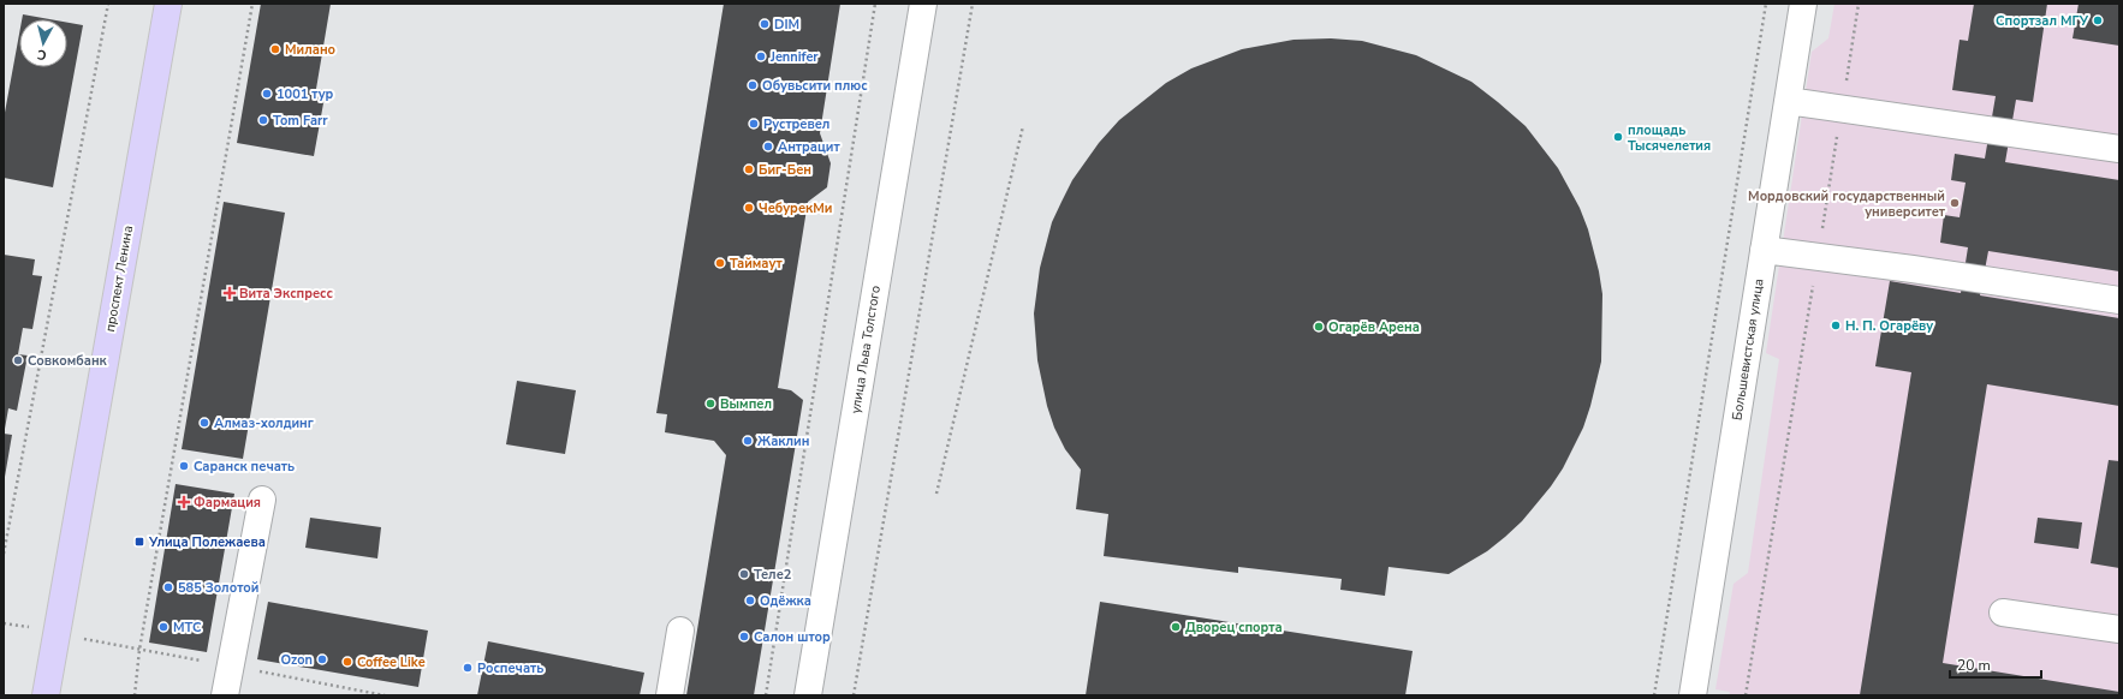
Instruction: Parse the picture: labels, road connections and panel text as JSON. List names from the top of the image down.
{
  "streets": {
    "main road": ["проспект Ленина"],
    "street": ["улица Льва Толстого", "Большевистская улица"]
  },
  "places": {
    "other": [
      "Спортзал МГУ",
      "DIM",
      "Милано",
      "Jennifer",
      "Обувьсити плюс",
      "1001 тур",
      "Tom Farr",
      "Рустревел",
      "площадь Тысячелетия",
      "Антрацит",
      "Биг-Бен",
      "Мордовский государственный университет",
      "ЧебурекМи",
      "Таймаут",
      "Н. П. Огарёву",
      "Огарёв Арена",
      "Совкомбанк",
      "Вымпел",
      "Алмаз-холдинг",
      "Жаклин",
      "Саранск печать",
      "Теле2",
      "585 Золотой",
      "Одёжка",
      "МТС",
      "Дворец cпорта",
      "Салон штор",
      "Ozon",
      "Coffee Like",
      "Роспечать"
    ],
    "health": ["Вита Экспресс", "Фармация"],
    "transit": ["Улица Полежаева"]
  },
  "scale_bar": "20 m",
  "north": "bottom"
}
